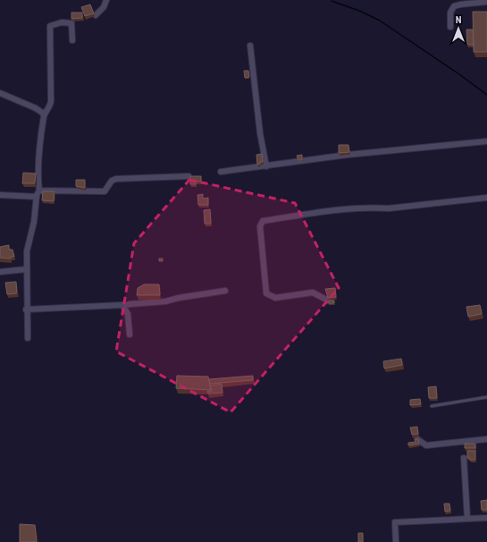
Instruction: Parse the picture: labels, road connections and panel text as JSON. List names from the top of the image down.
{
  "north": "top"
}
